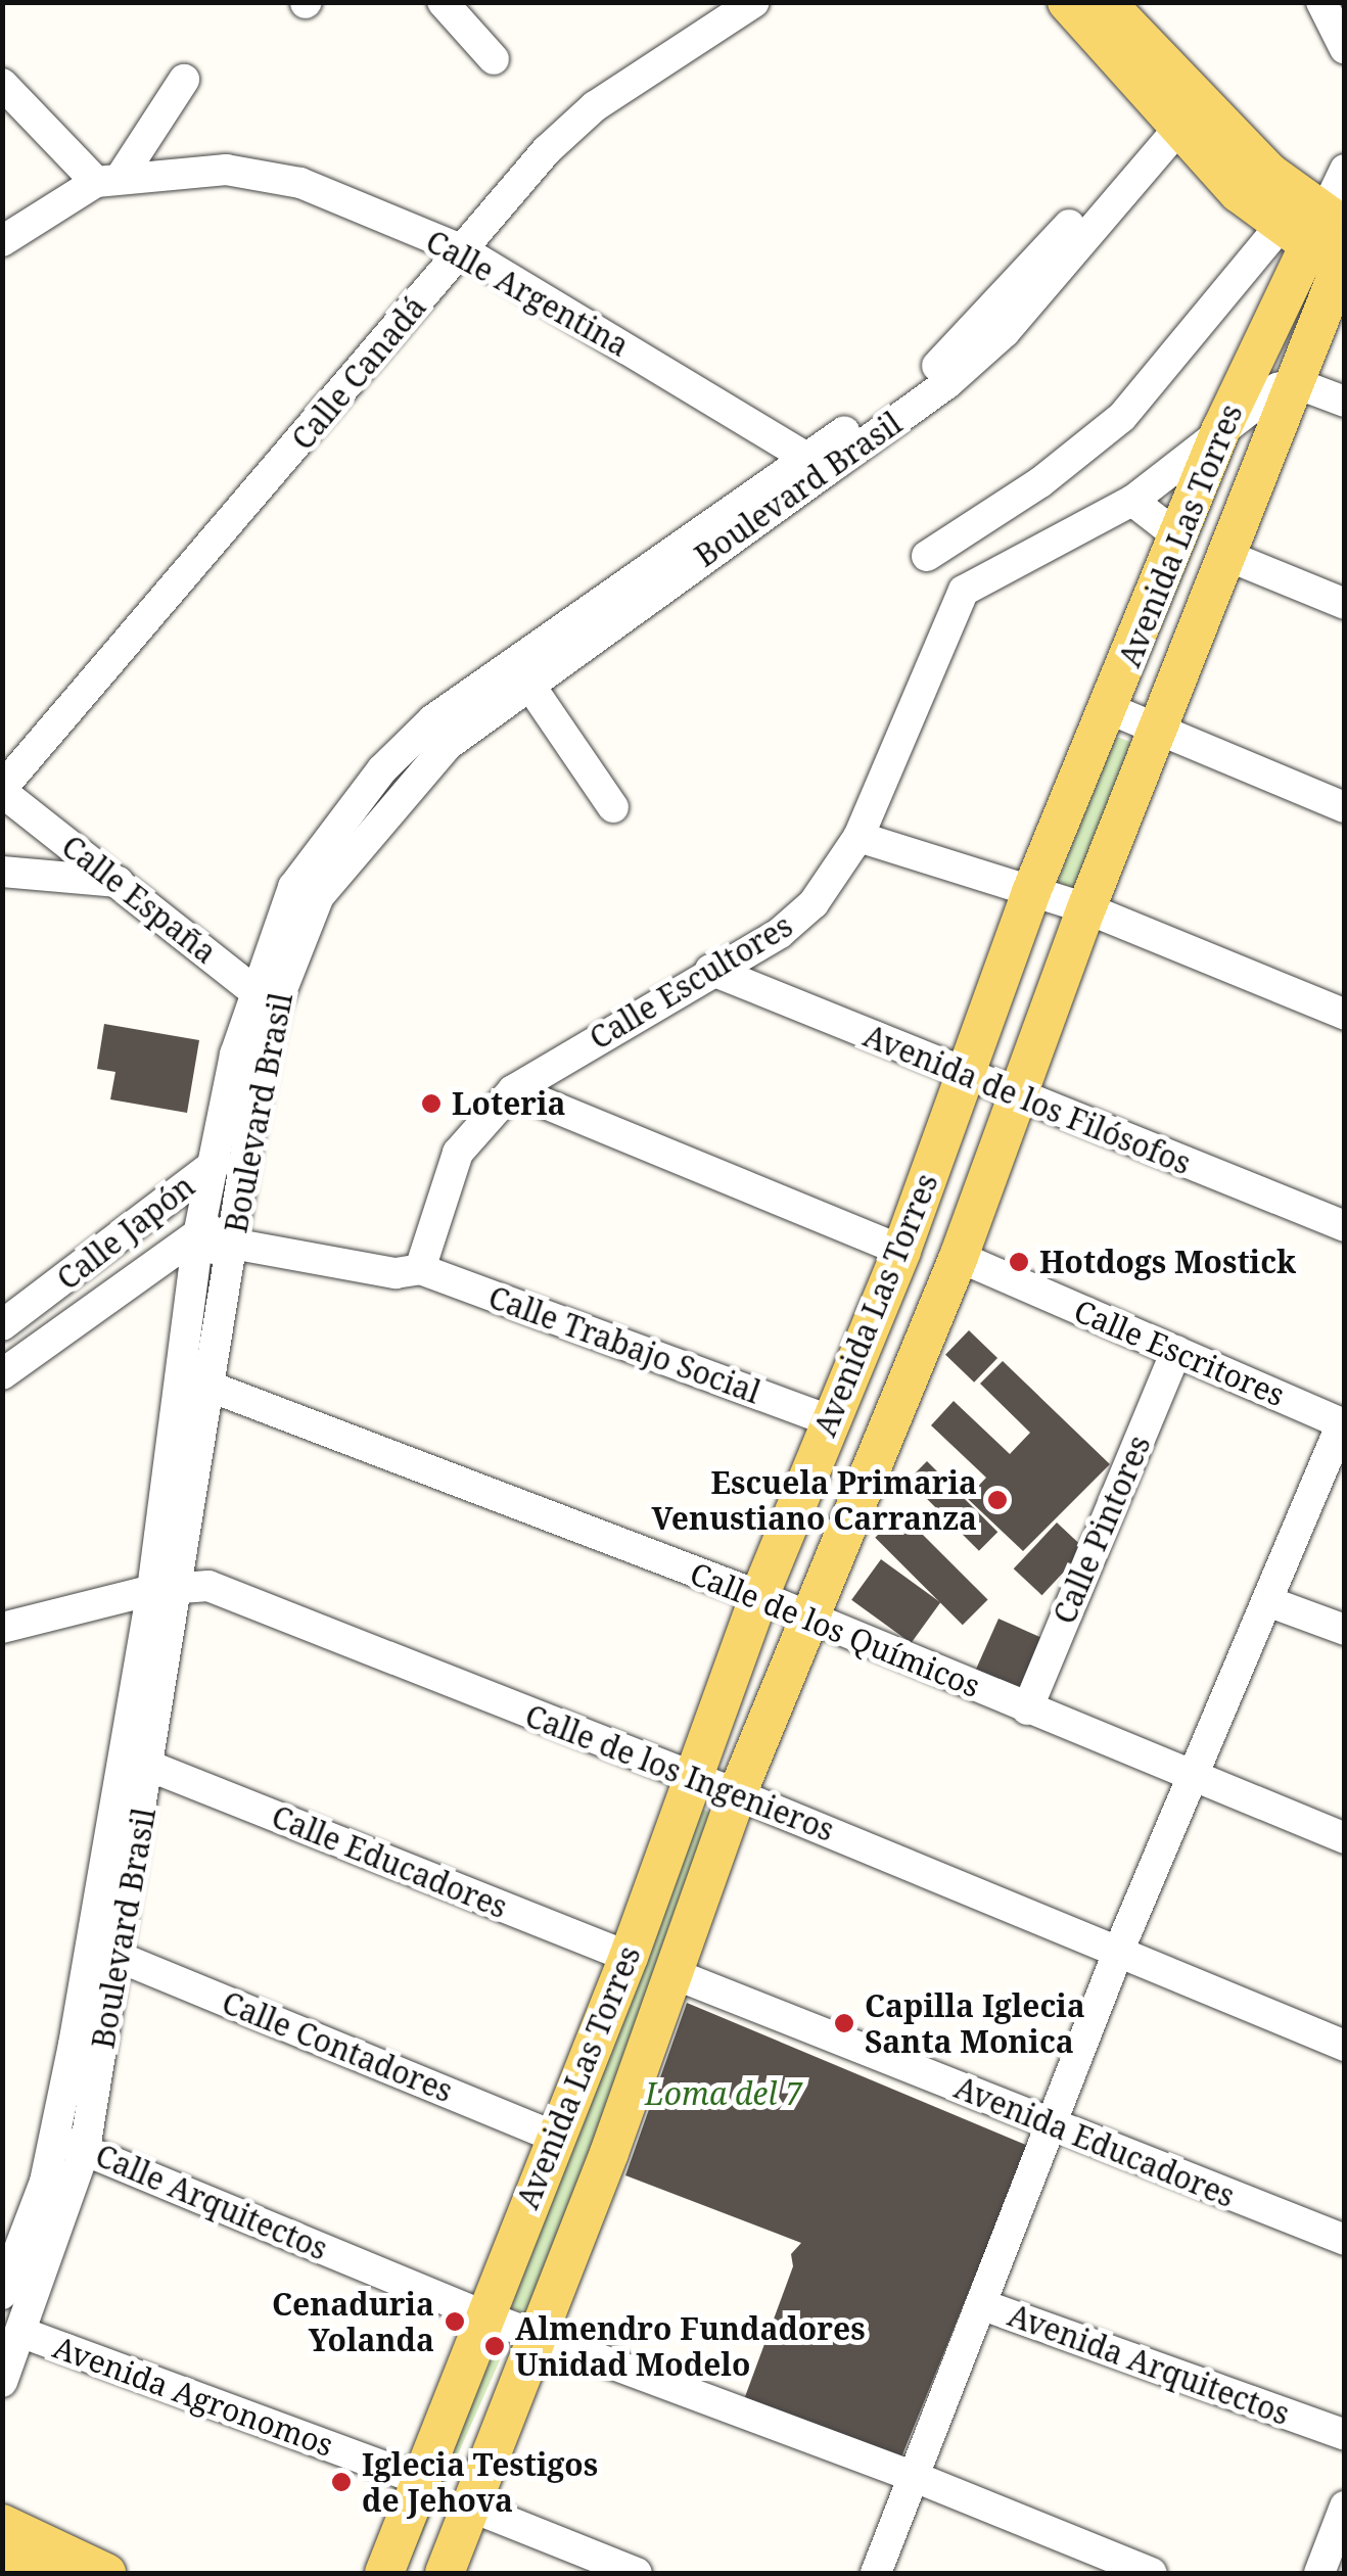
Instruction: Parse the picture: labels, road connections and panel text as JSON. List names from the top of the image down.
{
  "streets": {
    "main road": ["Avenida Las Torres"],
    "street": [
      "Calle Argentina",
      "Calle Canadá",
      "Boulevard Brasil",
      "Calle España",
      "Calle Escultores",
      "Avenida de los Filósofos",
      "Calle Japón",
      "Calle Trabajo Social",
      "Calle Escritores",
      "Calle Pintores",
      "Calle de los Químicos",
      "Calle de los Ingenieros",
      "Calle Educadores",
      "Calle Contadores",
      "Avenida Educadores",
      "Calle Arquitectos",
      "Avenida Arquitectos",
      "Avenida Agronomos"
    ]
  },
  "crossings": [
    ["Calle Argentina", "Calle Canadá"],
    ["Calle Argentina", "Boulevard Brasil"],
    ["Calle Canadá", "Calle España"],
    ["Boulevard Brasil", "Calle España"],
    ["Boulevard Brasil", "Calle Japón"],
    ["Boulevard Brasil", "Calle de los Químicos"],
    ["Boulevard Brasil", "Calle de los Ingenieros"],
    ["Boulevard Brasil", "Calle Educadores"],
    ["Boulevard Brasil", "Calle Contadores"],
    ["Boulevard Brasil", "Calle Arquitectos"],
    ["Boulevard Brasil", "Avenida Agronomos"],
    ["Avenida Las Torres", "Calle Escultores"],
    ["Avenida Las Torres", "Avenida de los Filósofos"],
    ["Avenida Las Torres", "Calle Trabajo Social"],
    ["Avenida Las Torres", "Calle Escritores"],
    ["Avenida Las Torres", "Calle de los Químicos"],
    ["Avenida Las Torres", "Calle de los Ingenieros"],
    ["Avenida Las Torres", "Calle Educadores"],
    ["Avenida Las Torres", "Calle Contadores"],
    ["Avenida Las Torres", "Avenida Educadores"],
    ["Avenida Las Torres", "Calle Arquitectos"],
    ["Avenida Las Torres", "Avenida Agronomos"],
    ["Calle Escultores", "Avenida de los Filósofos"],
    ["Calle Escultores", "Calle Trabajo Social"],
    ["Calle Escritores", "Calle Pintores"],
    ["Calle Pintores", "Calle de los Químicos"]
  ],
  "parks": ["Loma del 7"],
  "places": [
    "Loteria",
    "Hotdogs Mostick",
    "Escuela Primaria Venustiano Carranza",
    "Capilla Iglecia Santa Monica",
    "Cenaduria Yolanda",
    "Almendro Fundadores Unidad Modelo",
    "Iglecia Testigos de Jehova"
  ]
}
